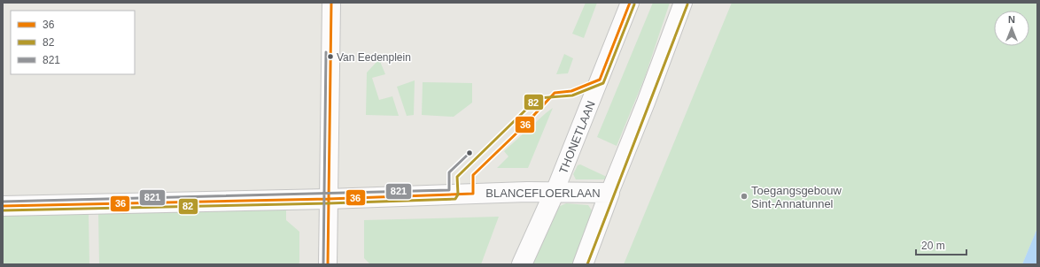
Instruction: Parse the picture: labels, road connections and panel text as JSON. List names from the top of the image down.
{
  "streets": {
    "street": ["THONETLAAN", "BLANCEFLOERLAAN"]
  },
  "crossings": [
    ["THONETLAAN", "BLANCEFLOERLAAN"]
  ],
  "places": ["Van Eedenplein", "Toegangsgebouw Sint-Annatunnel"],
  "lines": ["transit line 36", "transit line 82", "transit line 821"],
  "legend": ["36", "82", "821"],
  "scale_bar": "20 m",
  "north": "top"
}
